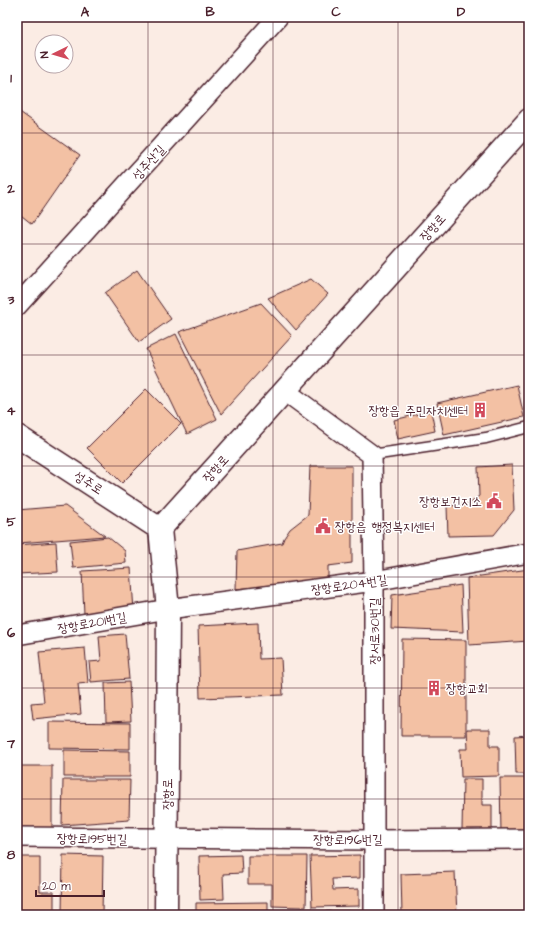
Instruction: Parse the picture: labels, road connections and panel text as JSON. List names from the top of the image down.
{
  "streets": {
    "street": [
      "성주산길",
      "장항로",
      "성주로",
      "장항로204번길",
      "장항로201번길",
      "장서로30번길",
      "장항로195번길",
      "장항로196번길"
    ]
  },
  "crossings": [
    ["장항로", "성주로"],
    ["장항로", "장항로204번길"],
    ["장항로", "장항로201번길"],
    ["장항로", "장항로195번길"],
    ["장항로", "장항로196번길"],
    ["장항로204번길", "장항로201번길"],
    ["장항로204번길", "장서로30번길"],
    ["장서로30번길", "장항로196번길"],
    ["장항로195번길", "장항로196번길"]
  ],
  "places": {
    "building": ["장항읍 주민자치센터", "장항교회"],
    "public building": ["장항보건지소", "장항읍 행정복지센터"]
  },
  "scale_bar": "20 m",
  "north": "left",
  "grid": {
    "columns": [
      "A",
      "B",
      "C",
      "D"
    ],
    "rows": [
      "1",
      "2",
      "3",
      "4",
      "5",
      "6",
      "7",
      "8"
    ]
  }
}
